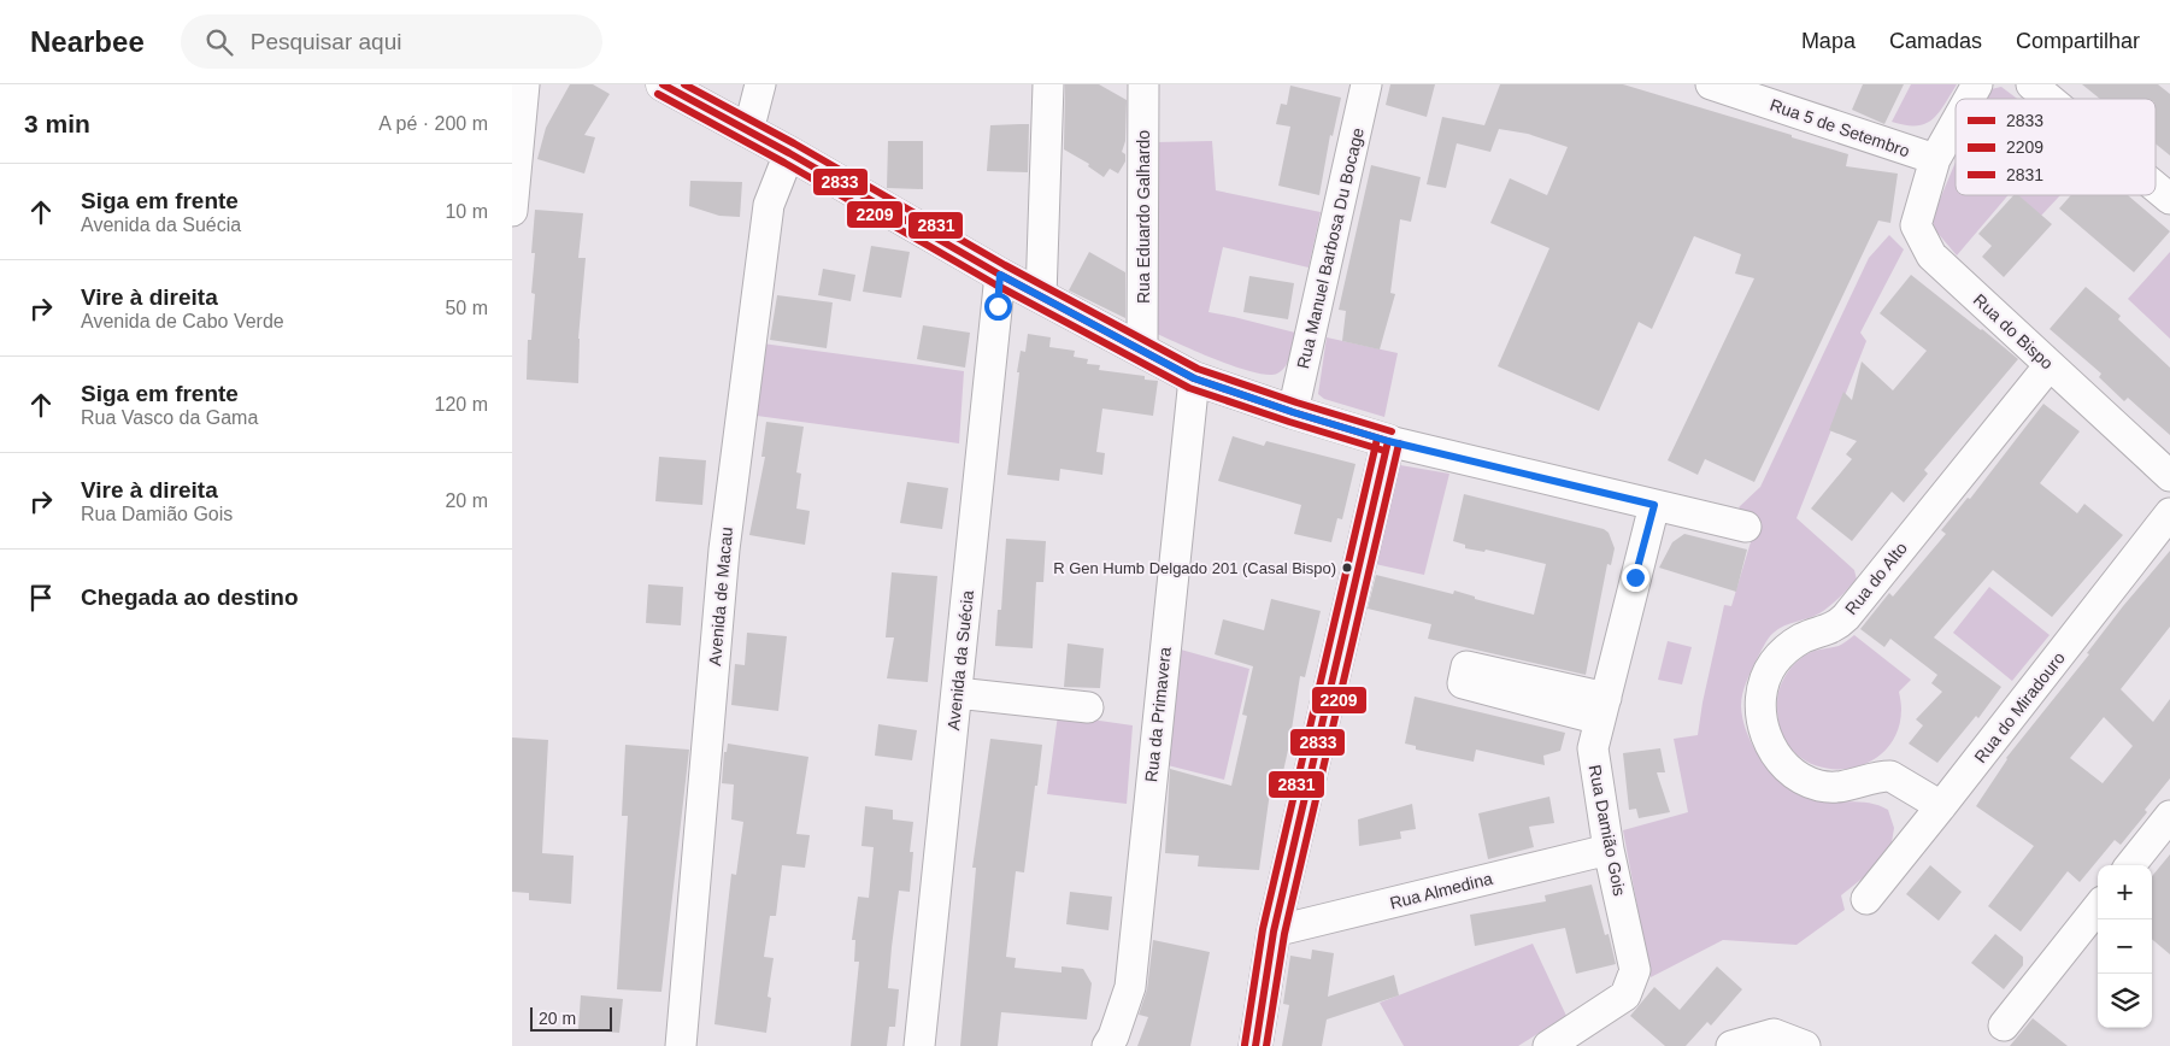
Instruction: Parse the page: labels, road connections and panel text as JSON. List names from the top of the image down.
{
  "streets": {
    "street": [
      "Rua 5 de Setembro",
      "Rua Eduardo Galhardo",
      "Rua Manuel Barbosa Du Bocage",
      "Rua do Bispo",
      "Rua do Alto",
      "Avenida de Macau",
      "Avenida da Suécia",
      "Rua do Miradouro",
      "Rua da Primavera",
      "Rua Damião Gois",
      "Rua Almedina"
    ]
  },
  "crossings": [
    ["Rua 5 de Setembro", "Rua do Bispo"],
    ["Rua do Bispo", "Rua do Alto"],
    ["Rua do Alto", "Rua do Miradouro"],
    ["Rua Damião Gois", "Rua Almedina"]
  ],
  "places": ["R Gen Humb Delgado 201 (Casal Bispo)"],
  "lines": ["transit line 2833", "transit line 2831", "transit line 2209"],
  "legend": ["2833", "2209", "2831"],
  "scale_bar": "20 m",
  "page": {
    "header": "Nearbee",
    "search": "Pesquisar aqui",
    "nav": ["Mapa", "Camadas", "Compartilhar"],
    "heading": ["3 min", "A pé · 200 m"],
    "list": [
      ["Siga em frente", "Avenida da Suécia", "10 m"],
      ["Vire à direita", "Avenida de Cabo Verde", "50 m"],
      ["Siga em frente", "Rua Vasco da Gama", "120 m"],
      ["Vire à direita", "Rua Damião Gois", "20 m"],
      "Chegada ao destino"
    ],
    "map_buttons": ["+", "−"],
    "scale": "20 m"
  }
}
